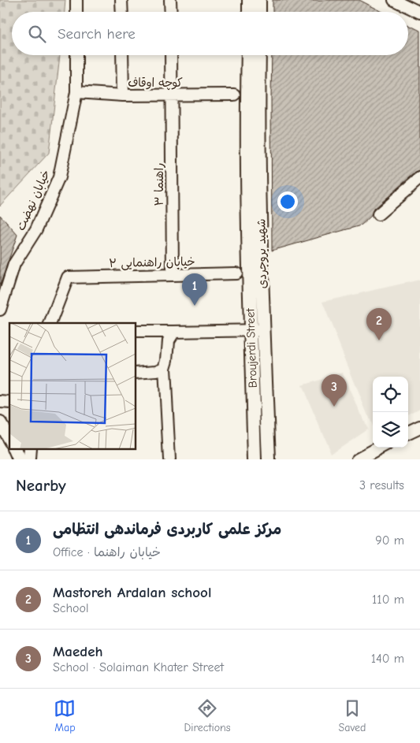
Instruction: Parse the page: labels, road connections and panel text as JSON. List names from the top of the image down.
{
  "streets": {
    "street": [
      "کوچه اوقاف",
      "راهنما ۳",
      "خیابان نهضت",
      "شهید بروجردی",
      "خیابان راهنمایی ۲",
      "Broujerdi Street"
    ]
  },
  "crossings": [
    ["کوچه اوقاف", "راهنما ۳"],
    ["کوچه اوقاف", "خیابان نهضت"],
    ["راهنما ۳", "خیابان راهنمایی ۲"],
    ["شهید بروجردی", "Broujerdi Street"]
  ],
  "page": {
    "search": "Search here",
    "pins": ["1", "2", "3"],
    "heading": ["Nearby", "3 results"],
    "list": [
      {
        "mark": "1",
        "name": "مرکز علمی کاربردی فرماندهی انتظامی",
        "note": "Office · خیابان راهنما",
        "value": "90 m"
      },
      {
        "mark": "2",
        "name": "Mastoreh Ardalan school",
        "note": "School",
        "value": "110 m"
      },
      {
        "mark": "3",
        "name": "Maedeh",
        "note": "School · Solaiman Khater Street",
        "value": "140 m"
      }
    ],
    "nav": ["Map", "Directions", "Saved"]
  }
}
